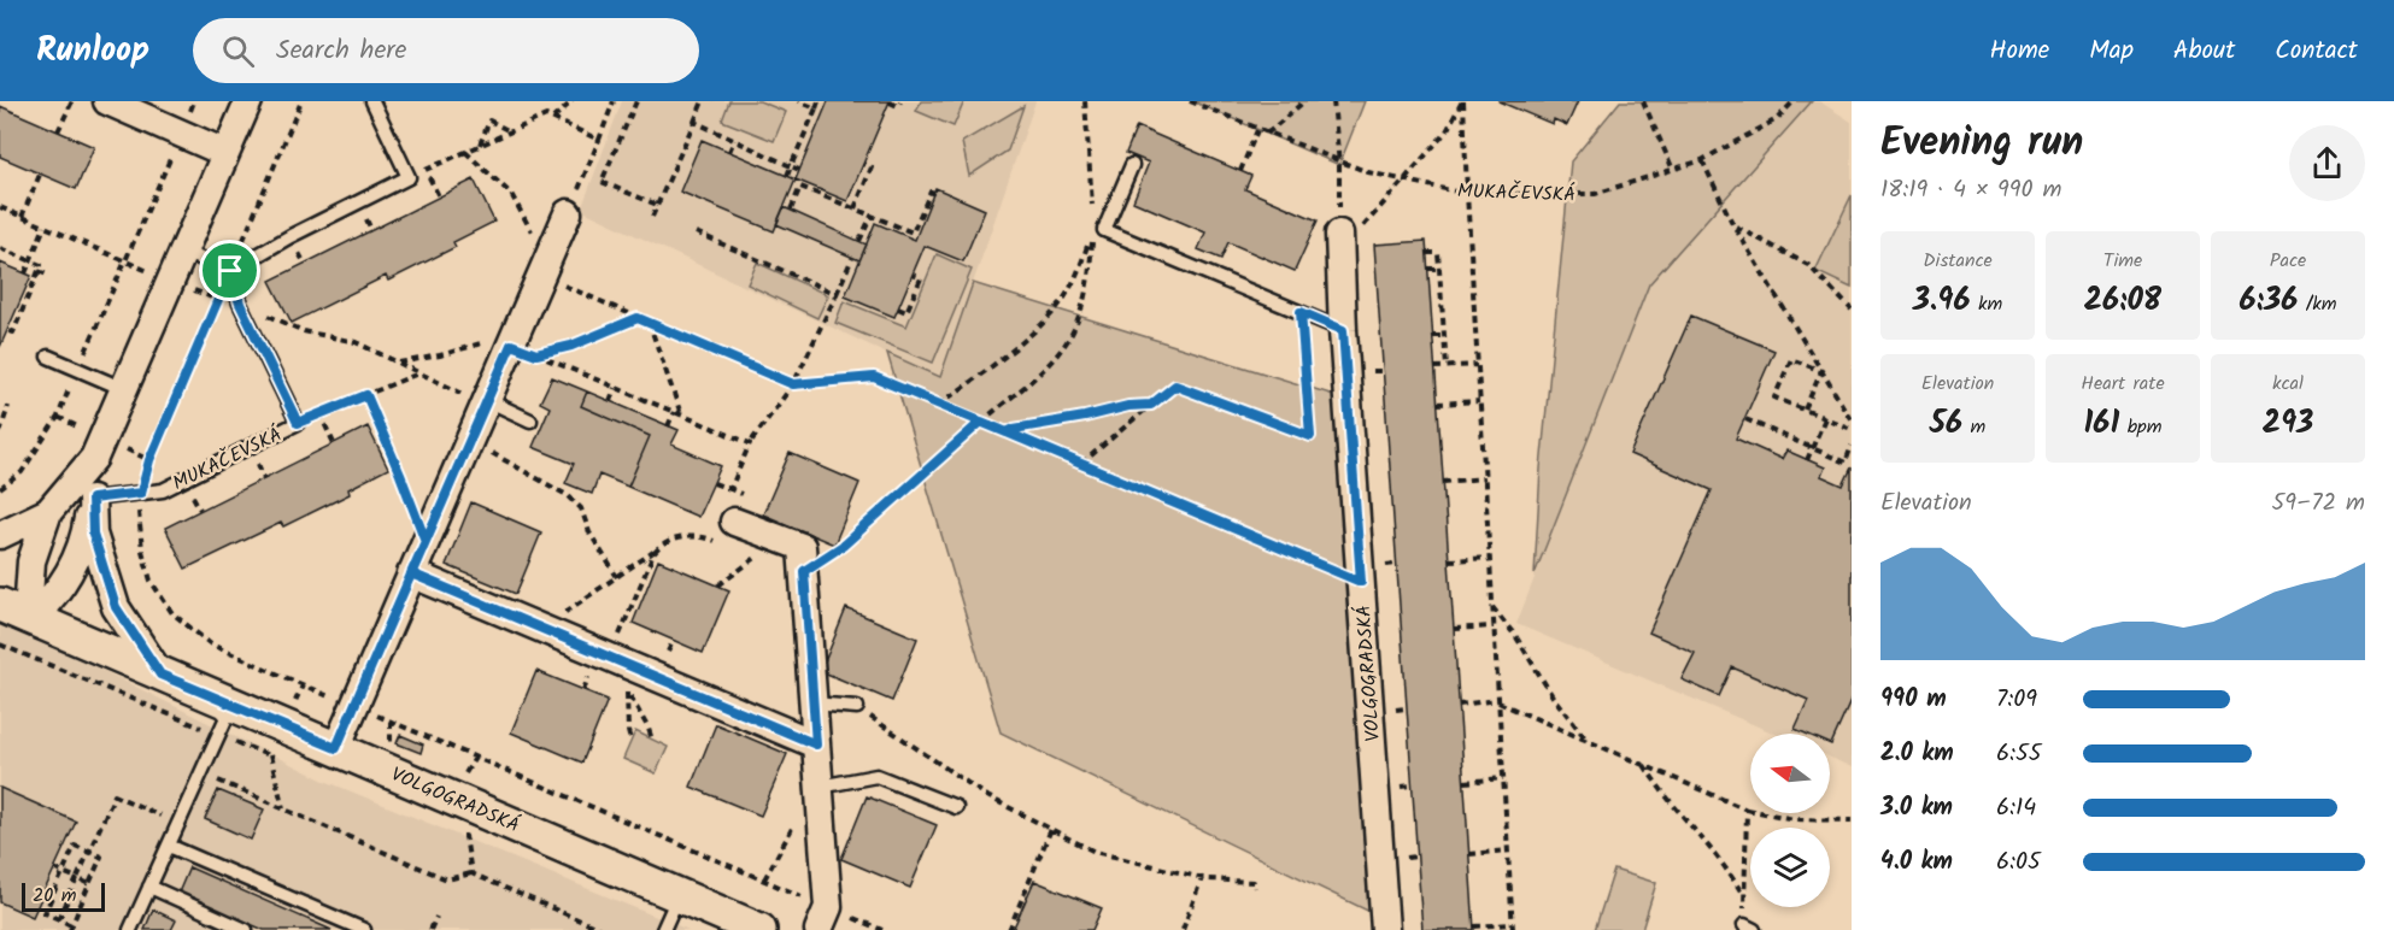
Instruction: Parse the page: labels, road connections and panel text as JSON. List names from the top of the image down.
{
  "streets": {
    "street": ["VOLGOGRADSKÁ"],
    "lane": ["MUKAČEVSKÁ"]
  },
  "scale_bar": "20 m",
  "north": "left",
  "page": {
    "header": "Runloop",
    "search": "Search here",
    "nav": [
      "Home",
      "Map",
      "About",
      "Contact"
    ],
    "heading": ["Evening run", "18:19 · 4 × 990 m"],
    "stats": [
      ["Distance", "3.96 km"],
      ["Time", "26:08"],
      ["Pace", "6:36 /km"],
      ["Elevation", "56 m"],
      ["Heart rate", "161 bpm"],
      ["kcal", "293"]
    ],
    "chart": ["Elevation", "59–72 m"],
    "list": [
      {
        "name": "990 m",
        "note": "7:09"
      },
      {
        "name": "2.0 km",
        "note": "6:55"
      },
      {
        "name": "3.0 km",
        "note": "6:14"
      },
      {
        "name": "4.0 km",
        "note": "6:05"
      }
    ],
    "scale": "20 m"
  }
}
